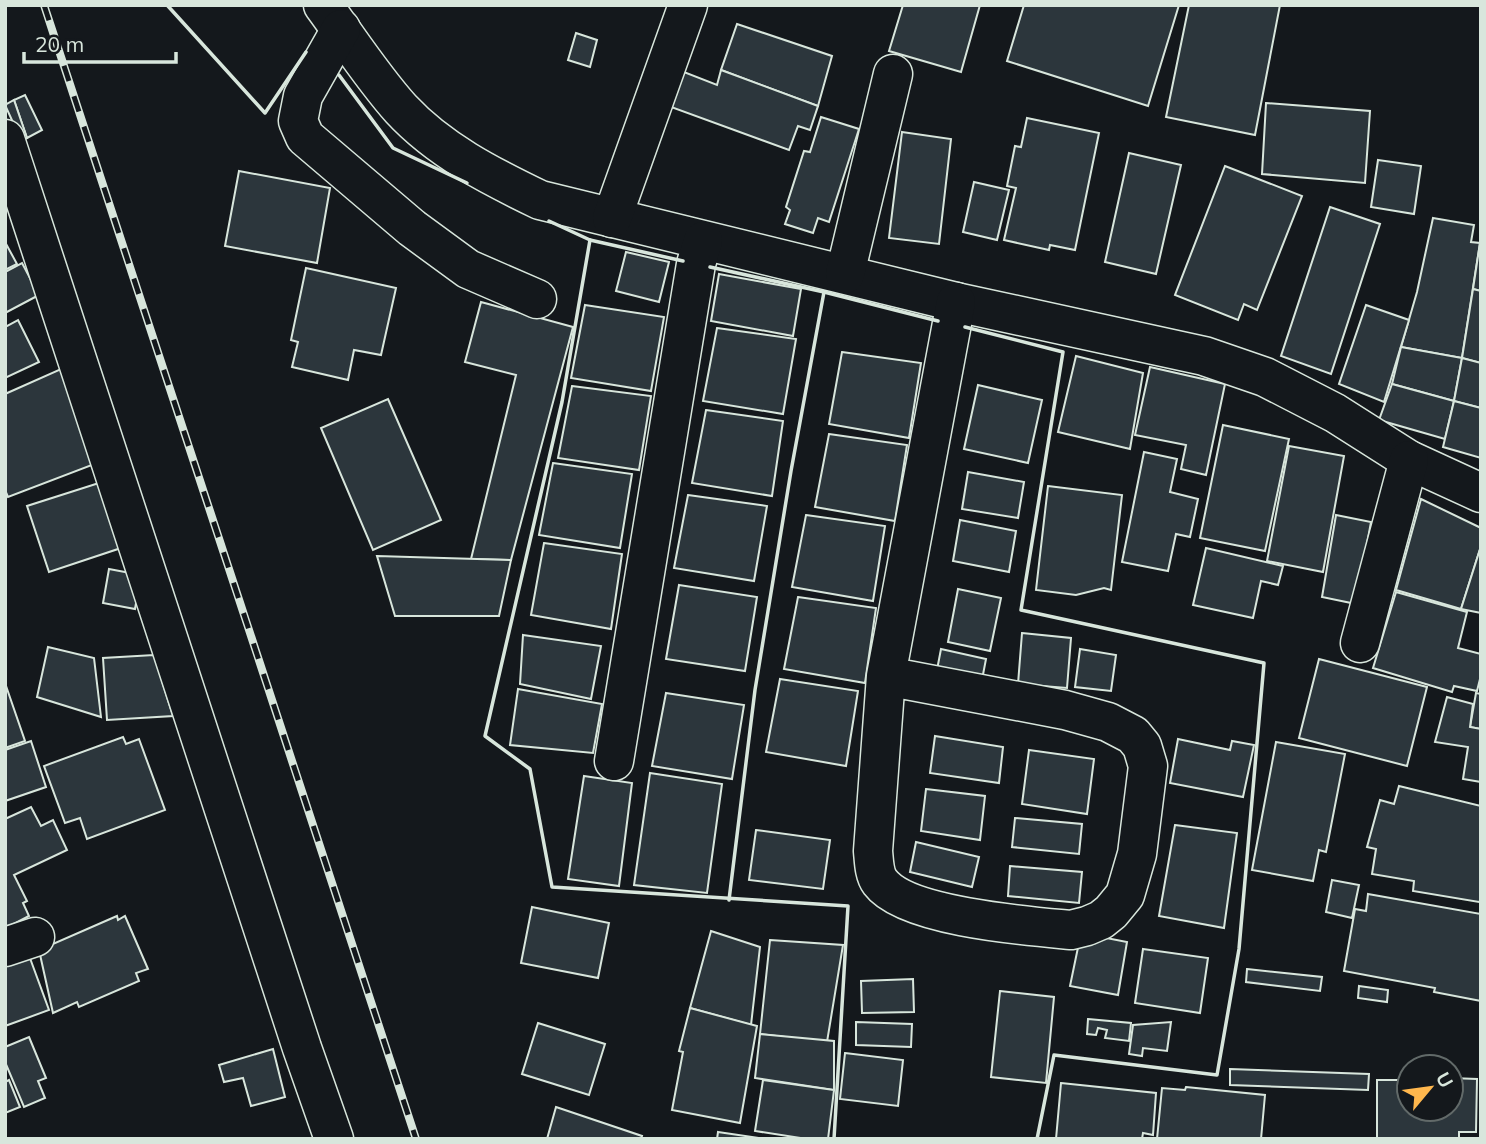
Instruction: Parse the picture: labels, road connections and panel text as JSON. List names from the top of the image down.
{
  "scale_bar": "20 m",
  "north": "top right"
}
